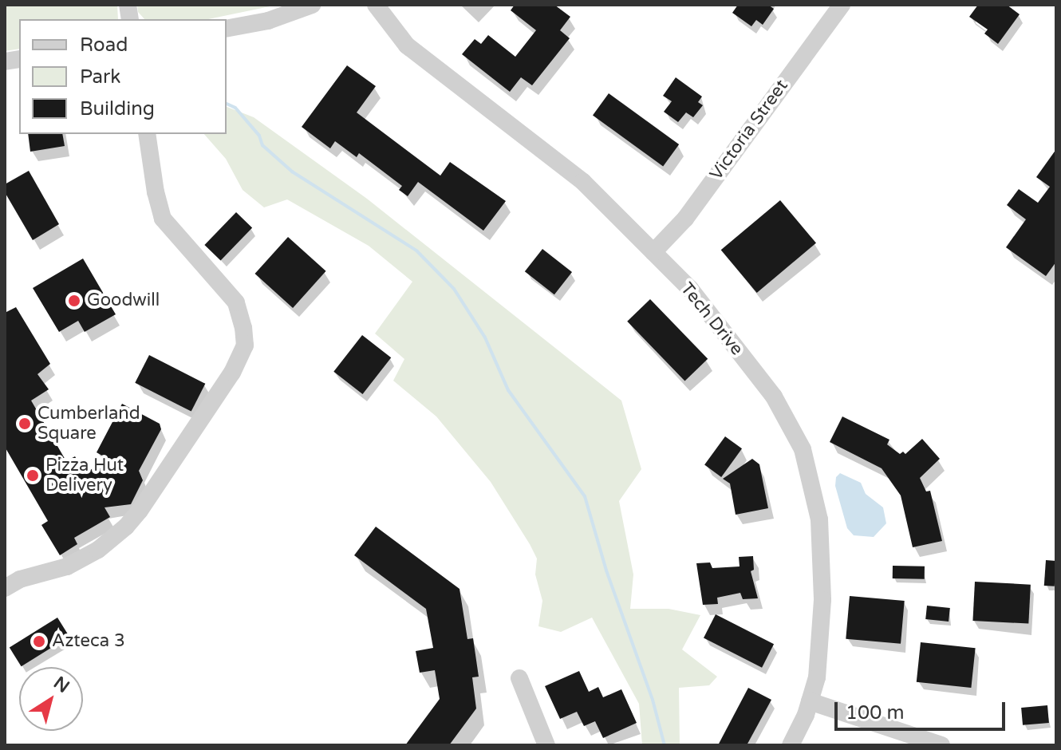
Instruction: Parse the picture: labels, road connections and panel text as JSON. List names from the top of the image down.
{
  "streets": {
    "street": ["Victoria Street", "Tech Drive"]
  },
  "crossings": [
    ["Victoria Street", "Tech Drive"]
  ],
  "places": [
    "Goodwill",
    "Cumberland Square",
    "Pizza Hut Delivery",
    "Azteca 3"
  ],
  "legend": ["Road", "Park", "Building"],
  "scale_bar": "100 m",
  "north": "top right"
}
